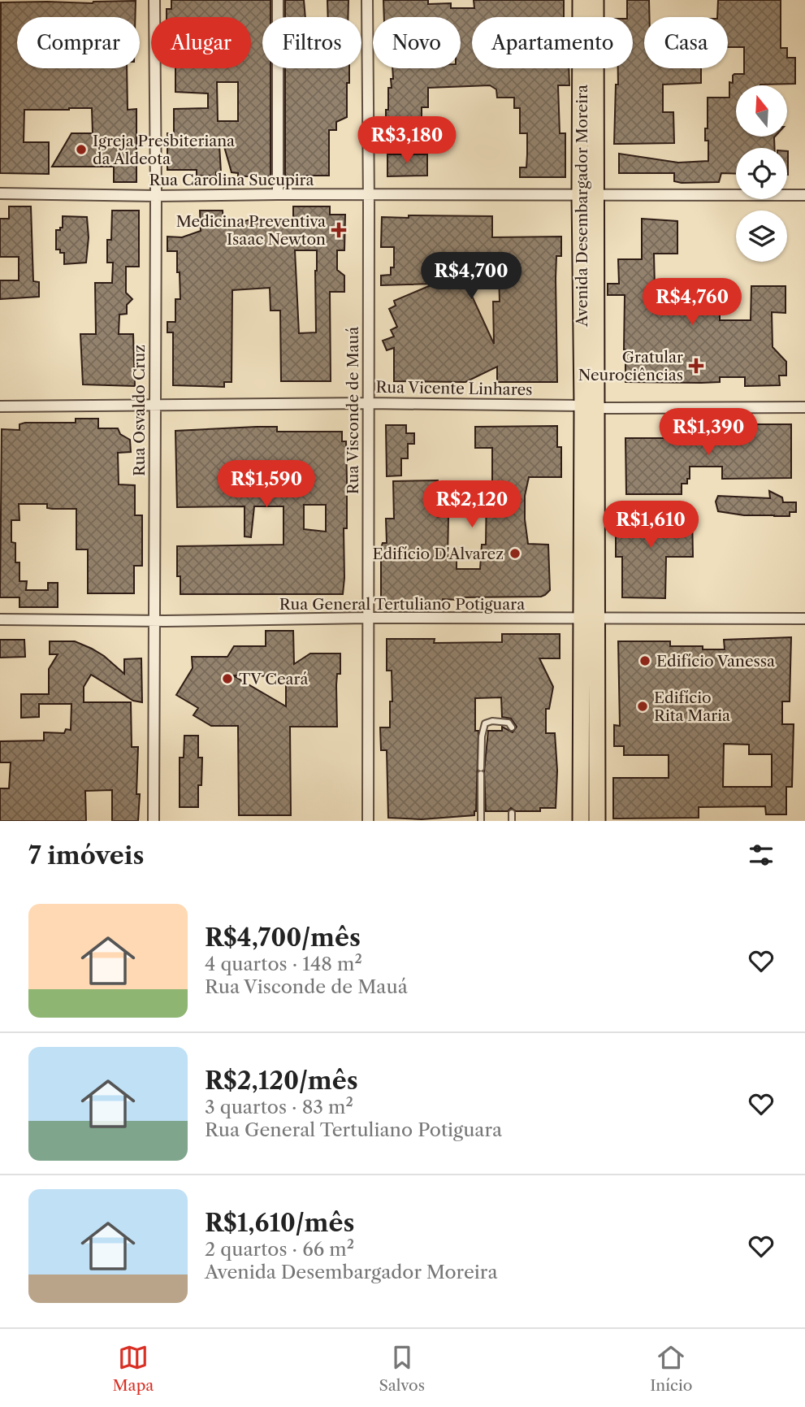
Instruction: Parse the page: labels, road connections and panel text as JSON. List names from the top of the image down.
{
  "streets": {
    "main road": ["Avenida Desembargador Moreira"],
    "street": [
      "Rua Carolina Sucupira",
      "Rua Vicente Linhares",
      "Rua Osvaldo Cruz",
      "Rua Visconde de Mauá",
      "Rua General Tertuliano Potiguara"
    ]
  },
  "crossings": [
    ["Rua Carolina Sucupira", "Avenida Desembargador Moreira"],
    ["Rua Carolina Sucupira", "Rua Osvaldo Cruz"],
    ["Rua Carolina Sucupira", "Rua Visconde de Mauá"],
    ["Avenida Desembargador Moreira", "Rua Vicente Linhares"],
    ["Avenida Desembargador Moreira", "Rua General Tertuliano Potiguara"],
    ["Rua Vicente Linhares", "Rua Osvaldo Cruz"],
    ["Rua Vicente Linhares", "Rua Visconde de Mauá"],
    ["Rua Osvaldo Cruz", "Rua General Tertuliano Potiguara"],
    ["Rua Visconde de Mauá", "Rua General Tertuliano Potiguara"]
  ],
  "places": {
    "other": [
      "Igreja Presbiteriana da Aldeota",
      "Edifício D'Alvarez",
      "Edifício Vanessa",
      "TV Ceará",
      "Edifício Rita Maria"
    ],
    "health": ["Medicina Preventiva Isaac Newton", "Gratular Neurociências"]
  },
  "north": "top",
  "page": {
    "chip": [
      "Comprar",
      "Alugar",
      "Filtros",
      "Novo",
      "Apartamento",
      "Casa"
    ],
    "price": [
      "R$3,180",
      "R$4,700",
      "R$4,760",
      "R$1,390",
      "R$1,590",
      "R$2,120",
      "R$1,610"
    ],
    "heading": "7 imóveis",
    "list": [
      {
        "name": "R$4,700/mês",
        "note": "4 quartos · 148 m² · Rua Visconde de Mauá"
      },
      {
        "name": "R$2,120/mês",
        "note": "3 quartos · 83 m² · Rua General Tertuliano Potiguara"
      },
      {
        "name": "R$1,610/mês",
        "note": "2 quartos · 66 m² · Avenida Desembargador Moreira"
      }
    ],
    "tabs": ["Mapa", "Salvos", "Início"]
  }
}
